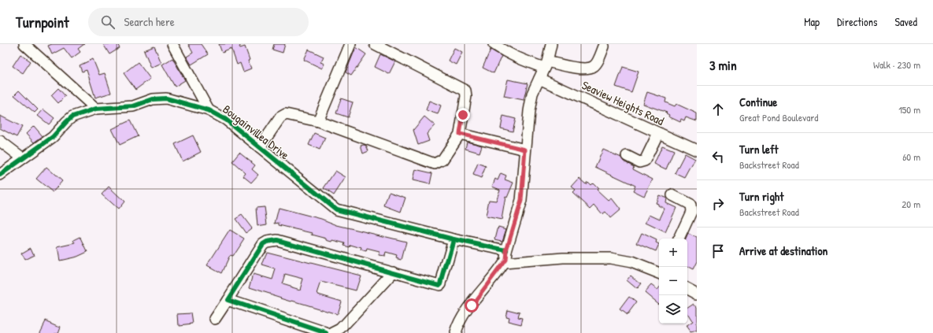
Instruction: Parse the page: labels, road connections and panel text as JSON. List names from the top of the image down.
{
  "streets": {
    "street": ["Seaview Heights Road", "Bougainvillea Drive"]
  },
  "page": {
    "header": "Turnpoint",
    "search": "Search here",
    "nav": ["Map", "Directions", "Saved"],
    "heading": ["3 min", "Walk · 230 m"],
    "list": [
      ["Continue", "Great Pond Boulevard", "150 m"],
      ["Turn left", "Backstreet Road", "60 m"],
      ["Turn right", "Backstreet Road", "20 m"],
      "Arrive at destination"
    ],
    "map_buttons": ["+", "−"]
  }
}
